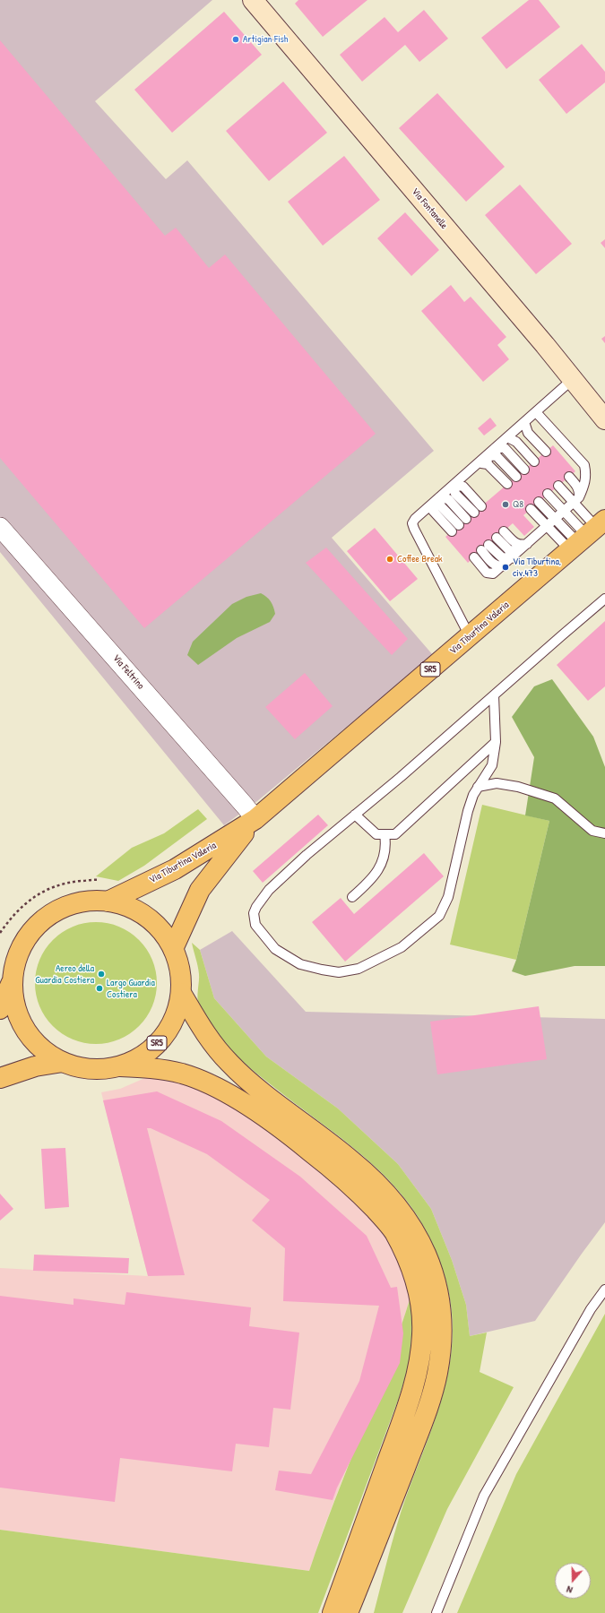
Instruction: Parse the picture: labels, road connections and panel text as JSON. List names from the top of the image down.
{
  "streets": {
    "main road": ["Via Tiburtina Valeria", "SR5"],
    "street": ["Via Fontanelle", "Via Feltrino"]
  },
  "crossings": [
    ["Via Tiburtina Valeria", "SR5"],
    ["Via Tiburtina Valeria", "Via Feltrino"]
  ],
  "places": [
    "Artigian Fish",
    "Q8",
    "Coffee Break",
    "Via Tiburtina, civ.473",
    "Aereo della Guardia Costiera",
    "Largo Guardia Costiera"
  ],
  "north": "bottom"
}
